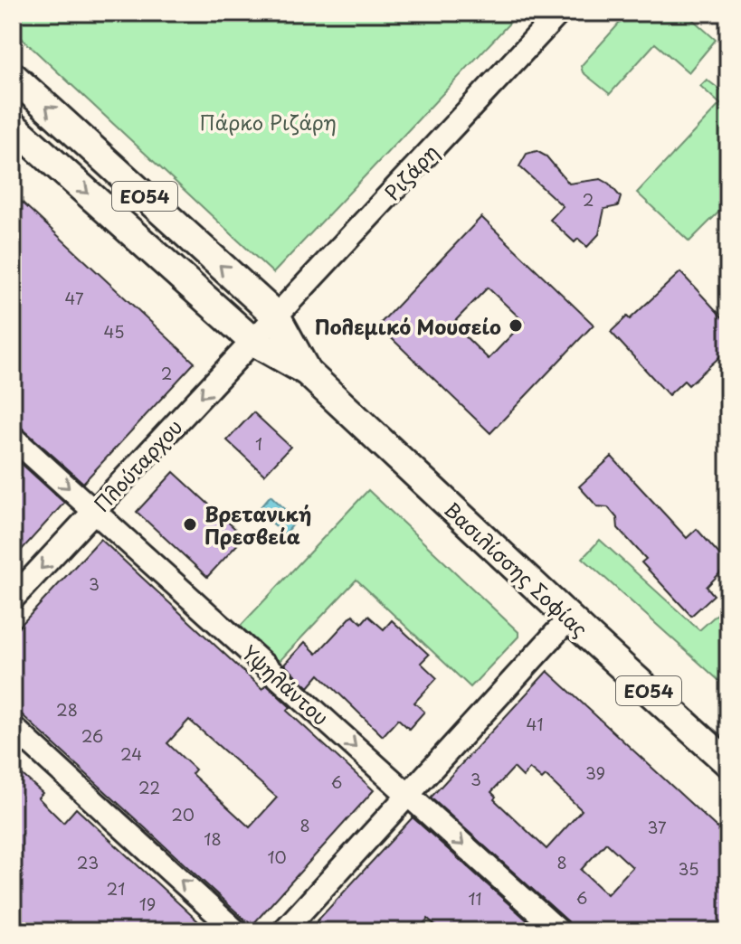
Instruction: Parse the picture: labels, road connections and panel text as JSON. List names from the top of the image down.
{
  "streets": {
    "main road": ["ΕΟ54", "Βασιλίσσης Σοφίας"],
    "street": ["Ριζάρη", "Πλούταρχου", "Υψηλάντου"]
  },
  "crossings": [
    ["Ριζάρη", "Πλούταρχου"],
    ["Ριζάρη", "Βασιλίσσης Σοφίας"],
    ["Πλούταρχου", "Βασιλίσσης Σοφίας"],
    ["Πλούταρχου", "Υψηλάντου"]
  ],
  "one_way": ["Πλούταρχου", "Υψηλάντου"],
  "parks": ["Πάρκο Ριζάρη"],
  "places": ["Πολεμικό Μουσείο", "Βρετανική Πρεσβεία"],
  "house_numbers": [
    "2",
    "47",
    "45",
    "2",
    "1",
    "3",
    "28",
    "41",
    "26",
    "24",
    "39",
    "3",
    "6",
    "22",
    "20",
    "8",
    "37",
    "18",
    "10",
    "23",
    "8",
    "35",
    "21",
    "6",
    "11",
    "19"
  ]
}
